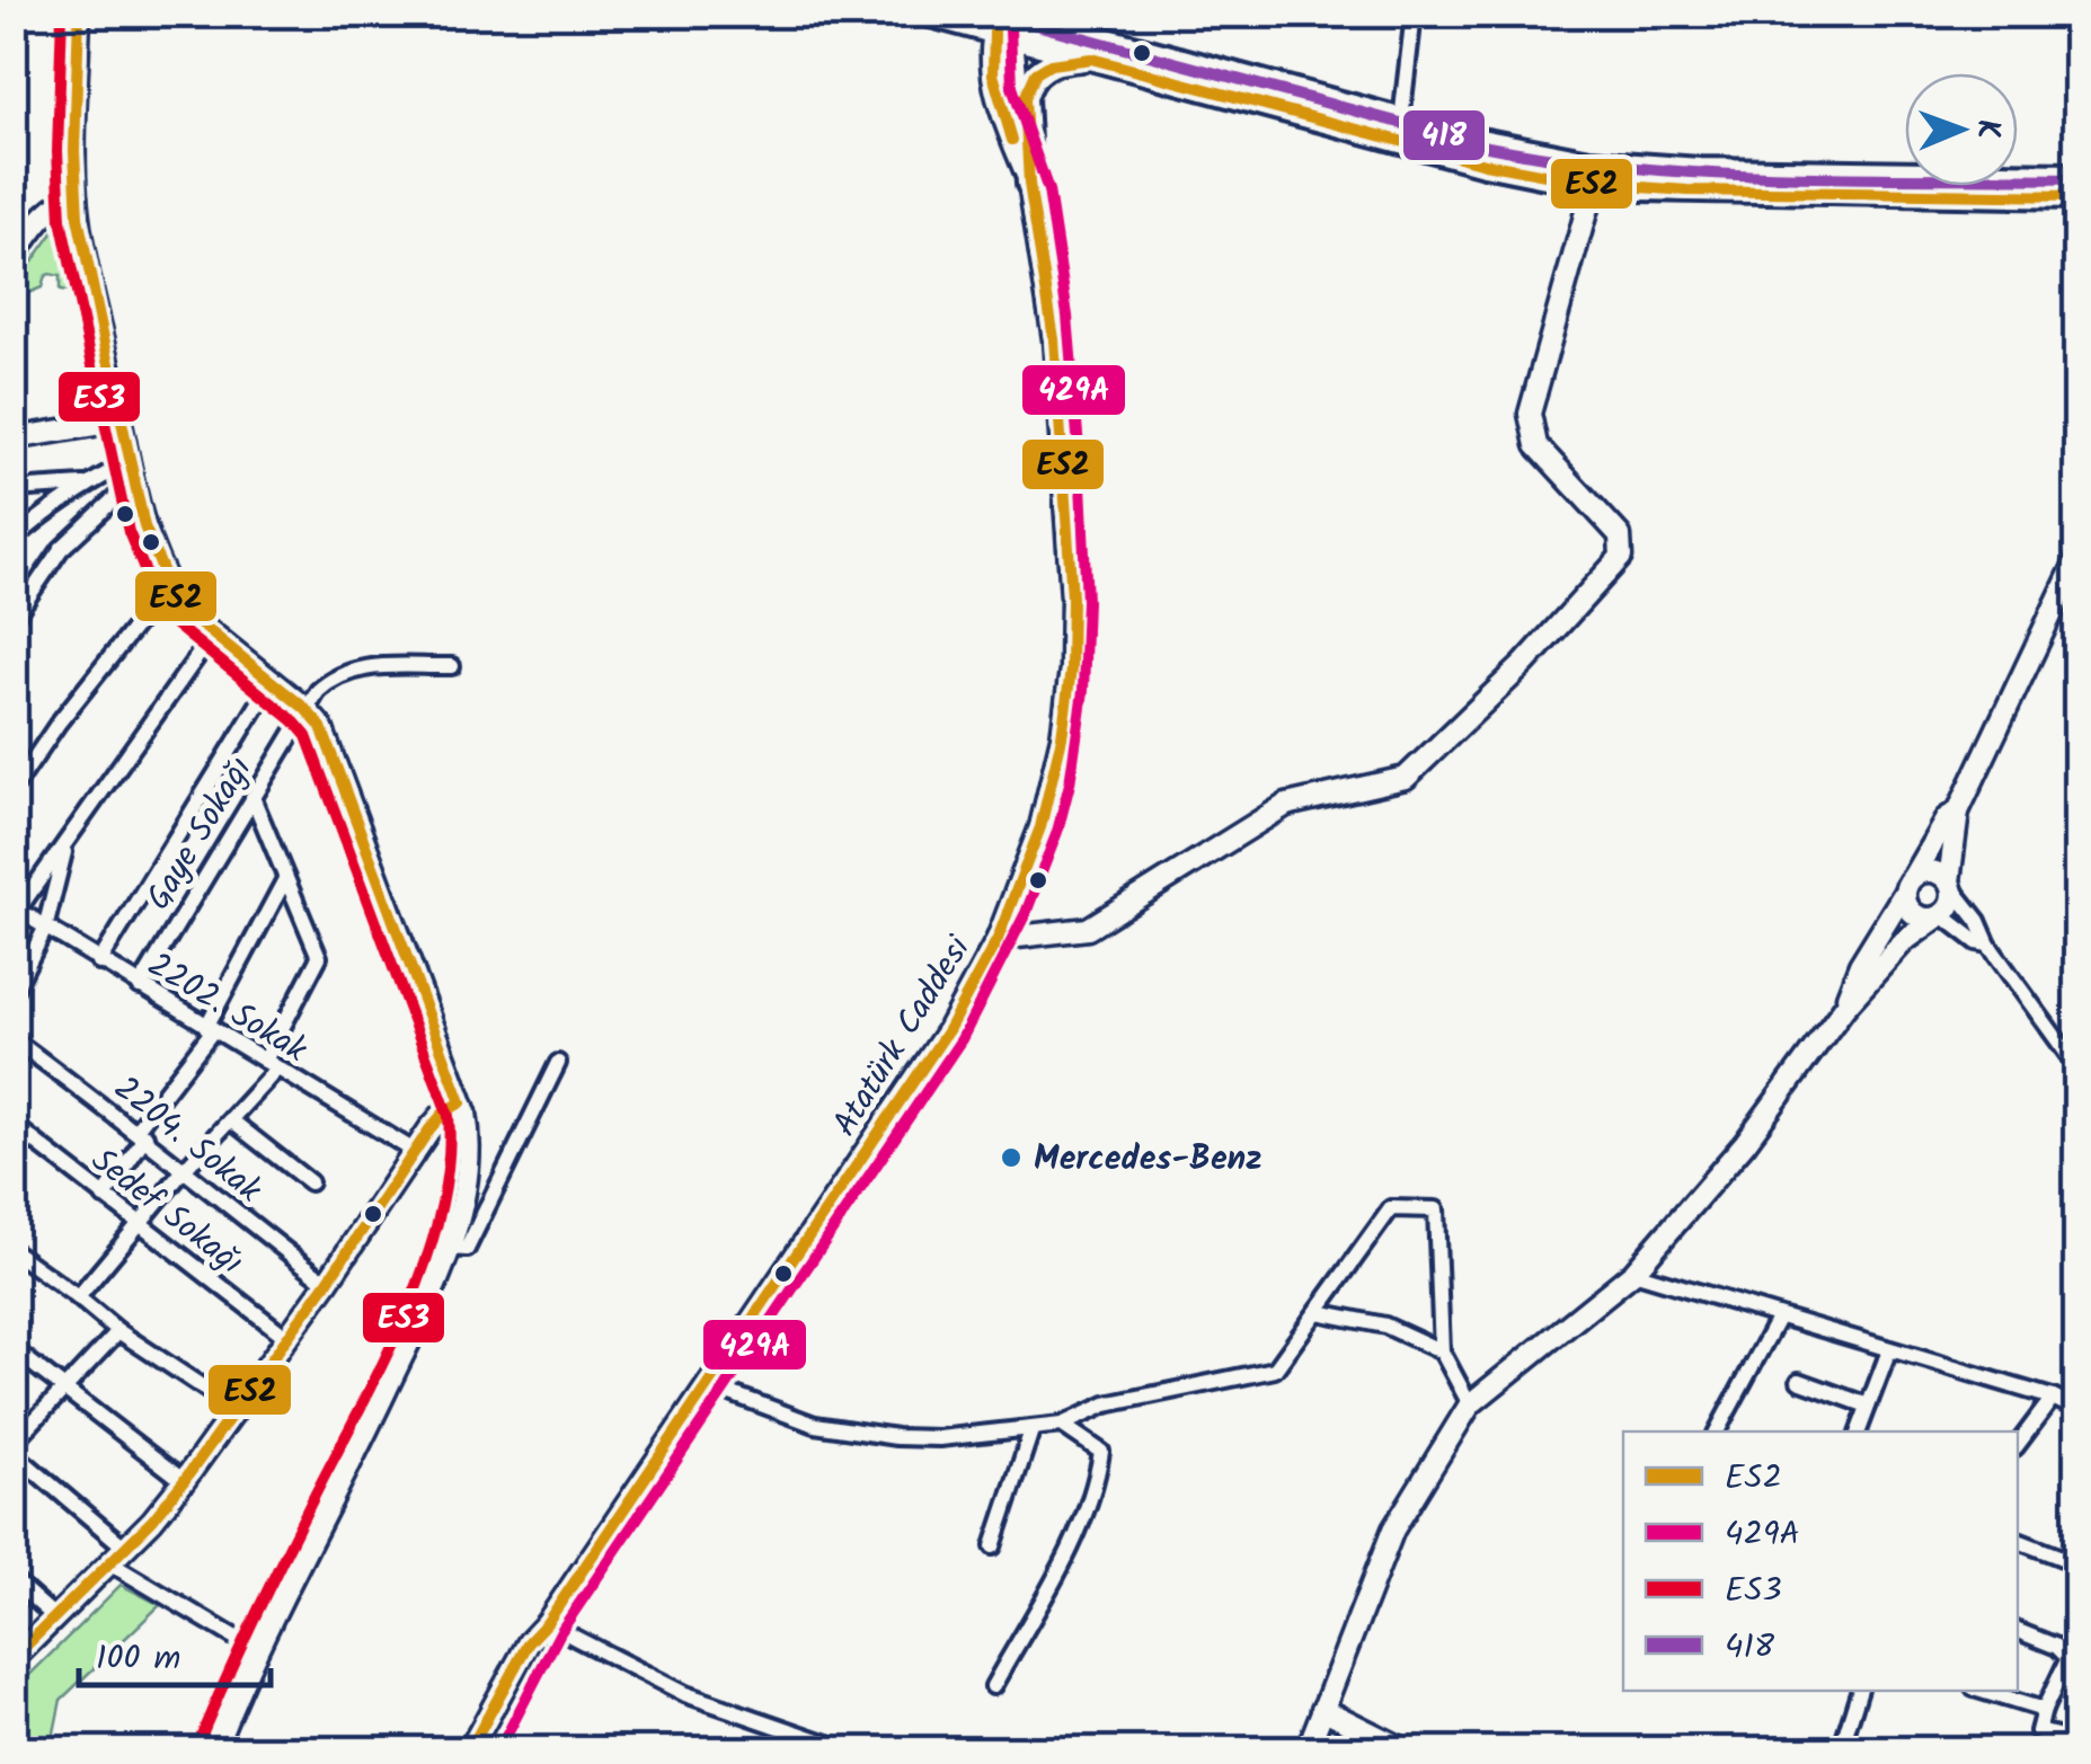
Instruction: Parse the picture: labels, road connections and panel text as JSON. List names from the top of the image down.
{
  "streets": {
    "street": [
      "Gaye Sokağı",
      "2202. Sokak",
      "Atatürk Caddesi",
      "2204. Sokak",
      "Sedef Sokağı"
    ]
  },
  "crossings": [
    ["Gaye Sokağı", "2202. Sokak"]
  ],
  "places": ["Mercedes-Benz"],
  "lines": [
    "transit line ES2",
    "transit line 429A",
    "transit line ES3",
    "transit line 418"
  ],
  "legend": [
    "ES2",
    "429A",
    "ES3",
    "418"
  ],
  "scale_bar": "100 m",
  "north": "right"
}
